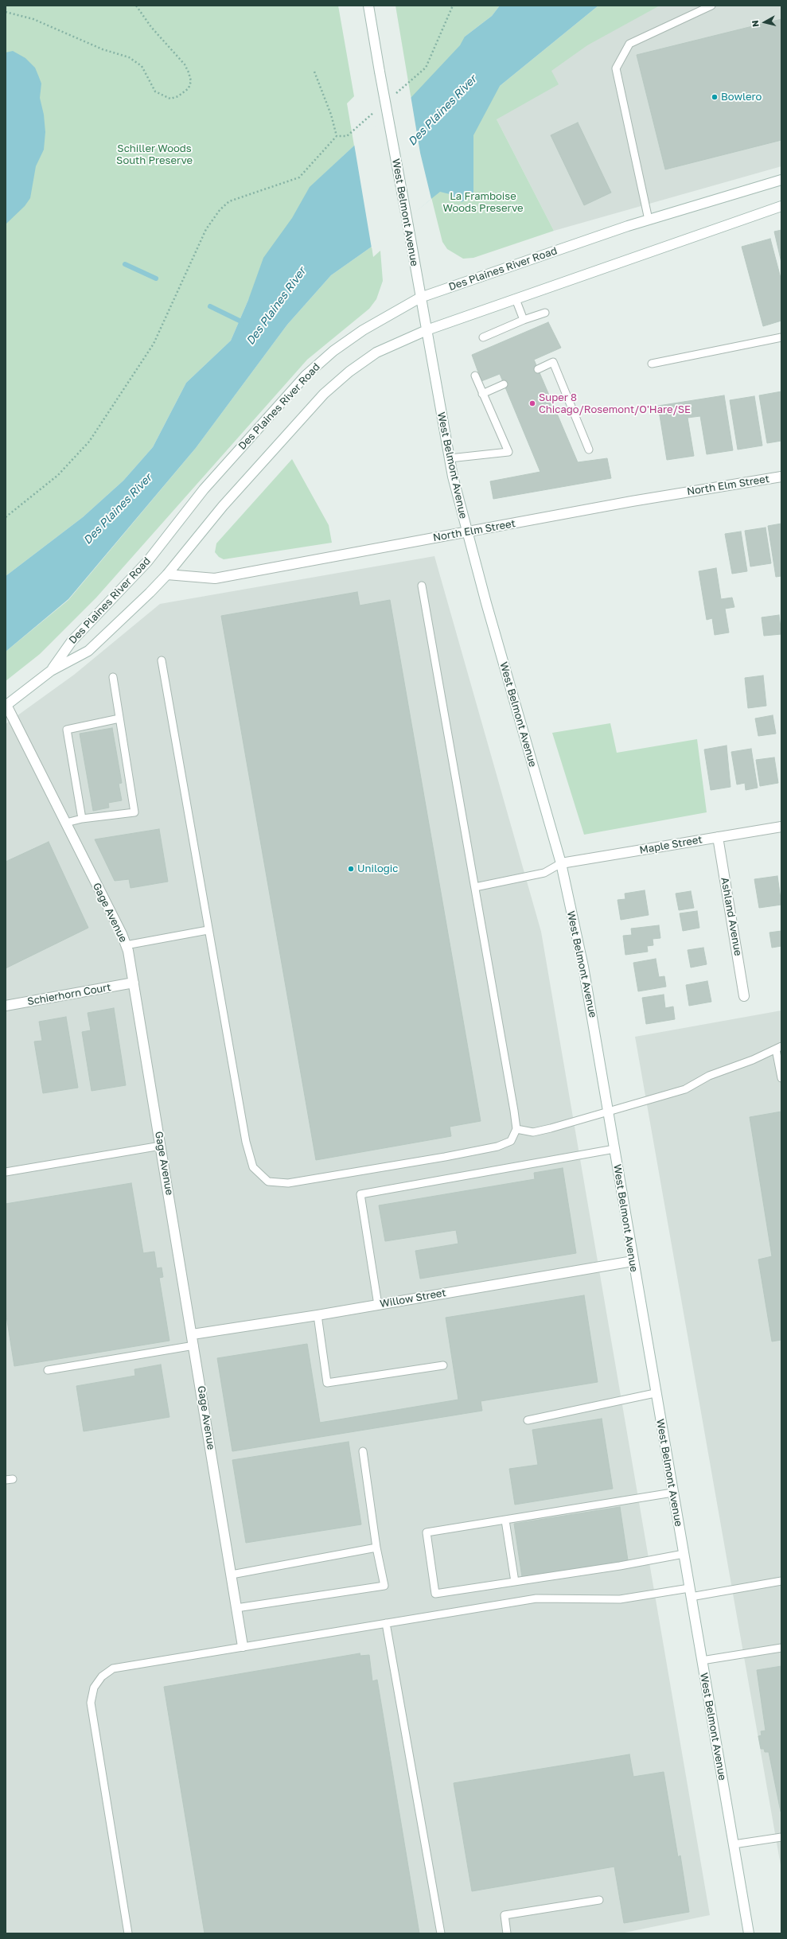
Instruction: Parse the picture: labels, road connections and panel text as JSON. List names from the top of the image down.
{
  "streets": {
    "main road": [
      "West Belmont Avenue",
      "Des Plaines River Road",
      "North Elm Street",
      "Maple Street",
      "Gage Avenue",
      "Ashland Avenue",
      "Schierhorn Court",
      "Willow Street"
    ]
  },
  "crossings": [
    ["West Belmont Avenue", "Des Plaines River Road"],
    ["West Belmont Avenue", "North Elm Street"],
    ["West Belmont Avenue", "Maple Street"],
    ["West Belmont Avenue", "Willow Street"],
    ["Des Plaines River Road", "North Elm Street"],
    ["Des Plaines River Road", "Gage Avenue"],
    ["Maple Street", "Ashland Avenue"],
    ["Gage Avenue", "Schierhorn Court"],
    ["Gage Avenue", "Willow Street"]
  ],
  "water": ["Des Plaines River"],
  "parks": ["Schiller Woods South Preserve", "La Framboise Woods Preserve"],
  "places": ["Bowlero", "Super 8 Chicago/Rosemont/O'Hare/SE", "Unilogic"],
  "north": "left"
}
